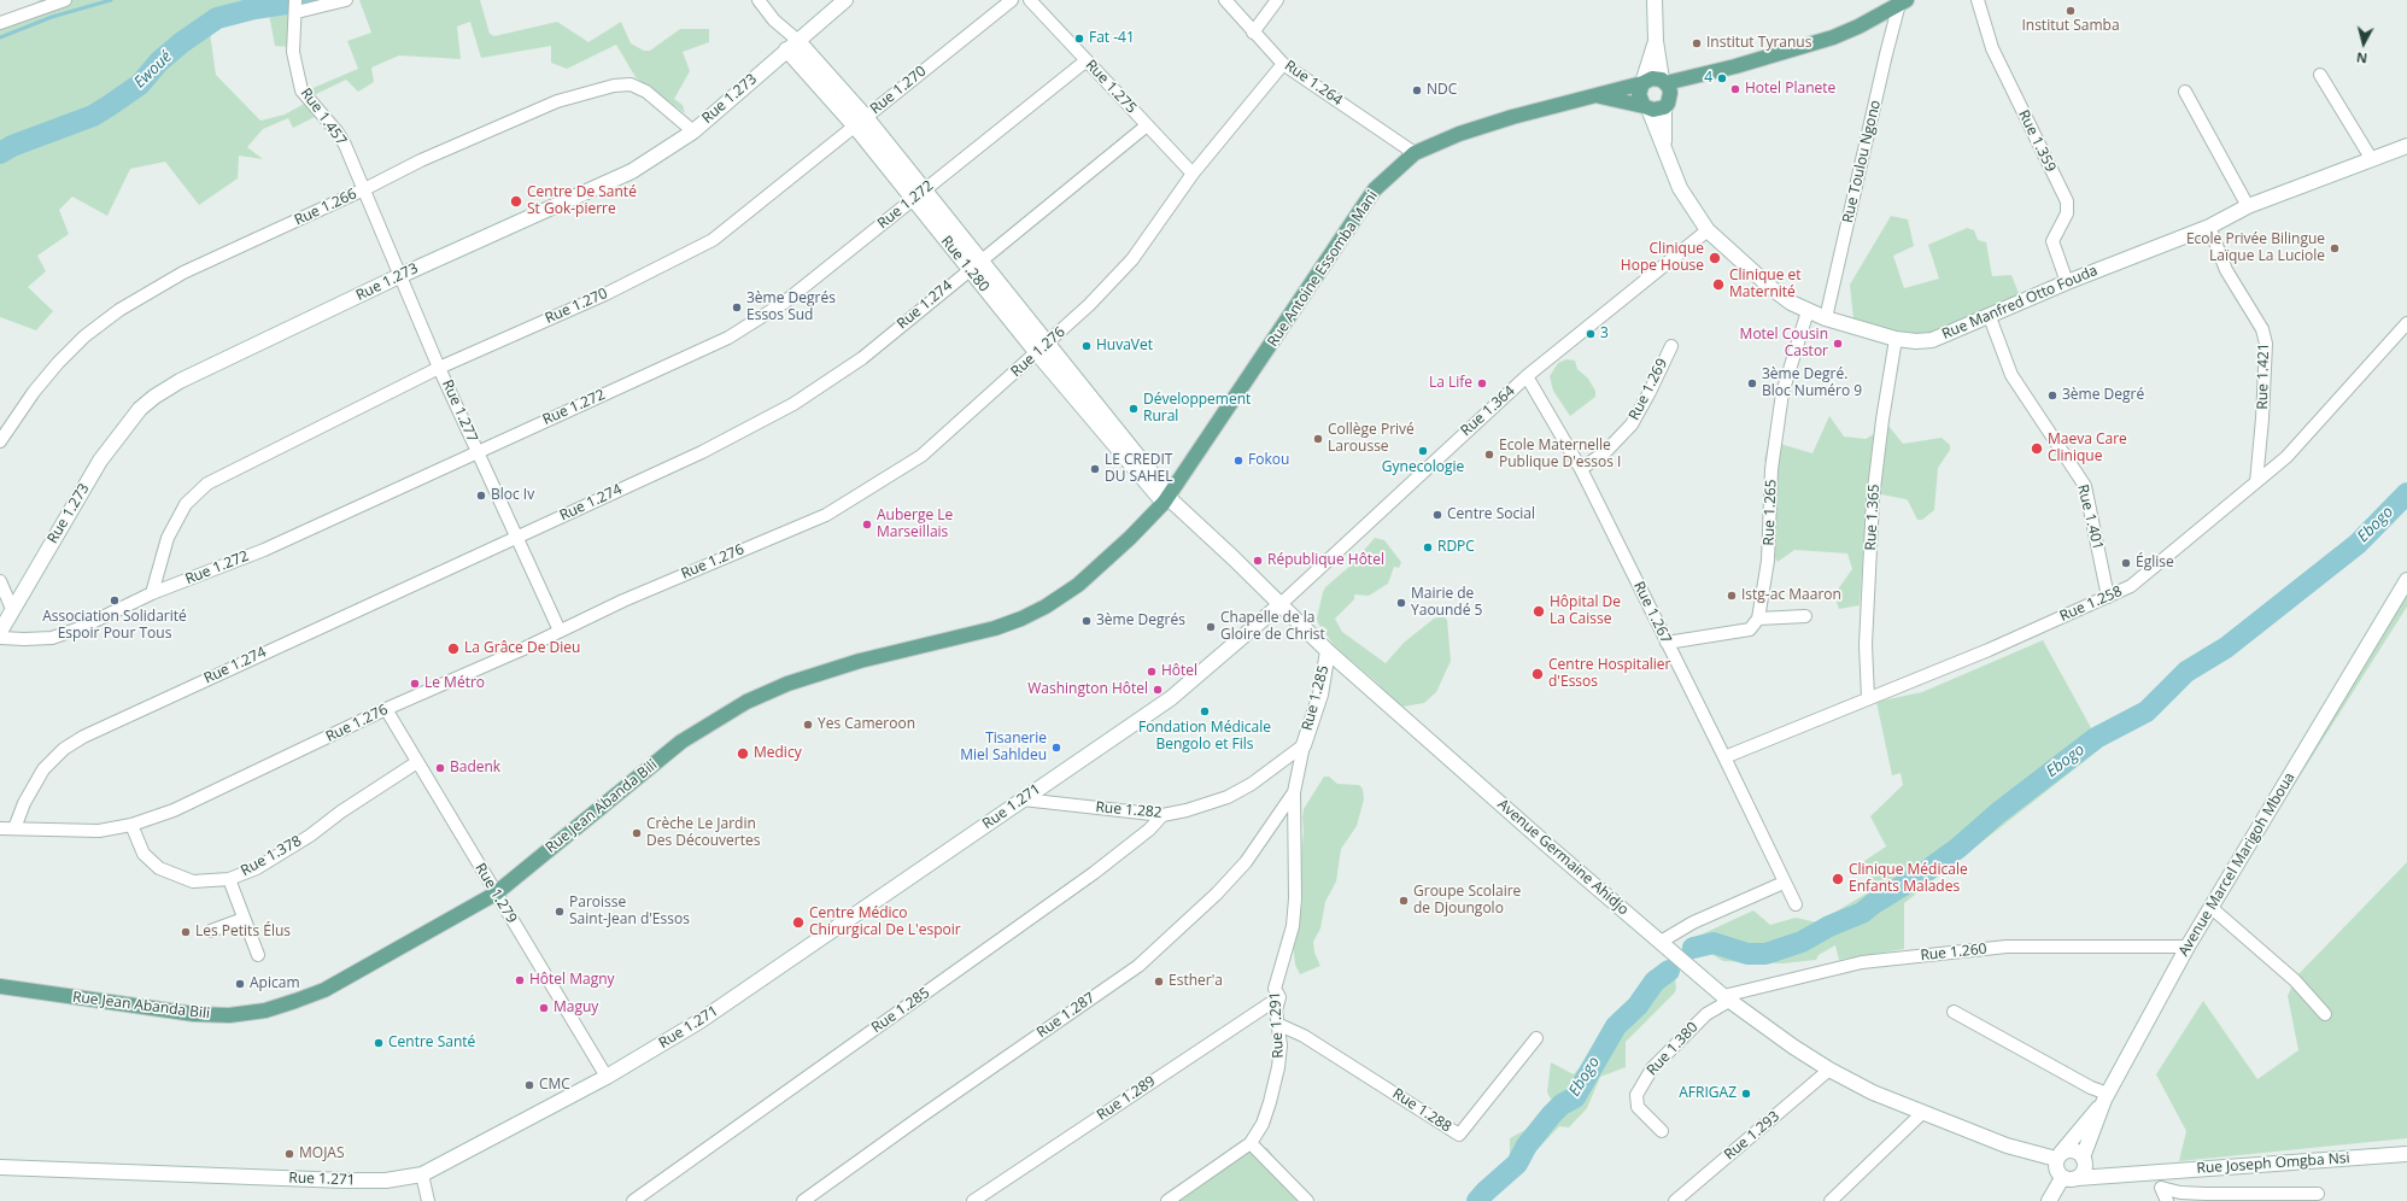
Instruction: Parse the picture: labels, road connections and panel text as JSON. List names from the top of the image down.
{
  "streets": {
    "main road": [
      "Rue 1.273",
      "Rue 1.280",
      "Rue Antoine Essomba Mani",
      "Rue Manfred Otto Fouda",
      "Rue 1.285",
      "Rue Jean Abanda Bili",
      "Rue 1.271",
      "Avenue Germaine Ahidjo",
      "Avenue Marcel Marigoh Mboua",
      "Rue Joseph Omgba Nsi"
    ],
    "street": [
      "Rue 1.264",
      "Rue 1.275",
      "Rue 1.270",
      "Rue 1.457",
      "Rue 1.359",
      "Rue Toulou Ngono",
      "Rue 1.272",
      "Rue 1.266",
      "Rue 1.274",
      "Rue 1.276",
      "Rue 1.421",
      "Rue 1.269",
      "Rue 1.277",
      "Rue 1.364",
      "Rue 1.265",
      "Rue 1.365",
      "Rue 1.401",
      "Rue 1.258",
      "Rue 1.267",
      "Rue 1.282",
      "Rue 1.378",
      "Rue 1.279",
      "Rue 1.260",
      "Rue 1.287",
      "Rue 1.291",
      "Rue 1.380",
      "Rue 1.289",
      "Rue 1.288",
      "Rue 1.293"
    ]
  },
  "crossings": [
    ["Rue 1.264", "Rue Antoine Essomba Mani"],
    ["Rue 1.264", "Rue 1.276"],
    ["Rue 1.275", "Rue 1.272"],
    ["Rue 1.275", "Rue 1.274"],
    ["Rue 1.275", "Rue 1.276"],
    ["Rue 1.270", "Rue 1.272"],
    ["Rue 1.270", "Rue 1.280"],
    ["Rue 1.270", "Rue 1.277"],
    ["Rue 1.273", "Rue 1.266"],
    ["Rue 1.273", "Rue 1.280"],
    ["Rue 1.273", "Rue 1.277"],
    ["Rue 1.457", "Rue 1.266"],
    ["Rue 1.457", "Rue 1.277"],
    ["Rue 1.359", "Rue Manfred Otto Fouda"],
    ["Rue Toulou Ngono", "Rue Manfred Otto Fouda"],
    ["Rue 1.272", "Rue 1.280"],
    ["Rue 1.272", "Rue 1.277"],
    ["Rue 1.266", "Rue 1.277"],
    ["Rue 1.280", "Rue Antoine Essomba Mani"],
    ["Rue 1.280", "Rue 1.274"],
    ["Rue 1.280", "Rue 1.276"],
    ["Rue 1.280", "Rue Jean Abanda Bili"],
    ["Rue 1.280", "Avenue Germaine Ahidjo"],
    ["Rue Antoine Essomba Mani", "Rue Manfred Otto Fouda"],
    ["Rue Antoine Essomba Mani", "Rue Jean Abanda Bili"],
    ["Rue Antoine Essomba Mani", "Avenue Germaine Ahidjo"],
    ["Rue Manfred Otto Fouda", "Rue 1.421"],
    ["Rue Manfred Otto Fouda", "Rue 1.364"],
    ["Rue Manfred Otto Fouda", "Rue 1.265"],
    ["Rue Manfred Otto Fouda", "Rue 1.365"],
    ["Rue Manfred Otto Fouda", "Rue 1.401"],
    ["Rue 1.274", "Rue 1.276"],
    ["Rue 1.274", "Rue 1.277"],
    ["Rue 1.276", "Rue 1.277"],
    ["Rue 1.276", "Rue 1.378"],
    ["Rue 1.276", "Rue 1.279"],
    ["Rue 1.421", "Rue 1.258"],
    ["Rue 1.269", "Rue 1.267"],
    ["Rue 1.364", "Rue 1.267"],
    ["Rue 1.364", "Rue 1.271"],
    ["Rue 1.364", "Avenue Germaine Ahidjo"],
    ["Rue 1.365", "Rue 1.258"],
    ["Rue 1.401", "Rue 1.258"],
    ["Rue 1.258", "Rue 1.267"],
    ["Rue 1.285", "Rue 1.282"],
    ["Rue 1.285", "Avenue Germaine Ahidjo"],
    ["Rue 1.285", "Rue 1.291"],
    ["Rue Jean Abanda Bili", "Avenue Germaine Ahidjo"],
    ["Rue Jean Abanda Bili", "Rue 1.279"],
    ["Rue 1.271", "Rue 1.282"],
    ["Rue 1.271", "Avenue Germaine Ahidjo"],
    ["Rue 1.271", "Rue 1.279"],
    ["Rue 1.282", "Rue 1.291"],
    ["Rue 1.378", "Rue 1.279"],
    ["Avenue Germaine Ahidjo", "Rue 1.260"],
    ["Avenue Germaine Ahidjo", "Rue 1.380"],
    ["Avenue Germaine Ahidjo", "Rue 1.293"],
    ["Avenue Marcel Marigoh Mboua", "Rue 1.260"],
    ["Rue 1.260", "Rue 1.380"],
    ["Rue 1.287", "Rue 1.291"],
    ["Rue 1.291", "Rue 1.289"],
    ["Rue 1.291", "Rue 1.288"]
  ],
  "water": ["Ewoué", "Ebogo"],
  "places": [
    "Institut Samba",
    "Fat -41",
    "Institut Tyranus",
    "4",
    "Hotel Planete",
    "NDC",
    "Centre De Santé St Gok-pierre",
    "Ecole Privée Bilingue Laïque La Luciole",
    "Clinique Hope House",
    "Clinique et Maternité",
    "3ème Degrés Essos Sud",
    "3",
    "Motel Cousin Castor",
    "HuvaVet",
    "La Life",
    "3ème Degré. Bloc Numéro 9",
    "3ème Degré",
    "Développement Rural",
    "Collège Privé Larousse",
    "Maeva Care Clinique",
    "Gynecologie",
    "Ecole Maternelle Publique D'essos I",
    "Fokou",
    "LE CREDIT DU SAHEL",
    "Bloc Iv",
    "Centre Social",
    "Auberge Le Marseillais",
    "RDPC",
    "République Hôtel",
    "Église",
    "Istg-ac Maaron",
    "Association Solidarité Espoir Pour Tous",
    "Mairie de Yaoundé 5",
    "Hôpital De La Caisse",
    "3ème Degrés",
    "Chapelle de la Gloire de Christ",
    "La Grâce De Dieu",
    "Hôtel",
    "Centre Hospitalier d'Essos",
    "Le Métro",
    "Washington Hôtel",
    "Fondation Médicale Bengolo et Fils",
    "Yes Cameroon",
    "Tisanerie Miel Sahldeu",
    "Medicy",
    "Badenk",
    "Crèche Le Jardin Des Découvertes",
    "Clinique Médicale Enfants Malades",
    "Groupe Scolaire de Djoungolo",
    "Paroisse Saint-Jean d'Essos",
    "Centre Médico Chirurgical De L'espoir",
    "Les Petits Élus",
    "Hôtel Magny",
    "Esther'a",
    "Apicam",
    "Maguy",
    "Centre Santé",
    "CMC",
    "AFRIGAZ",
    "MOJAS"
  ],
  "north": "bottom"
}
